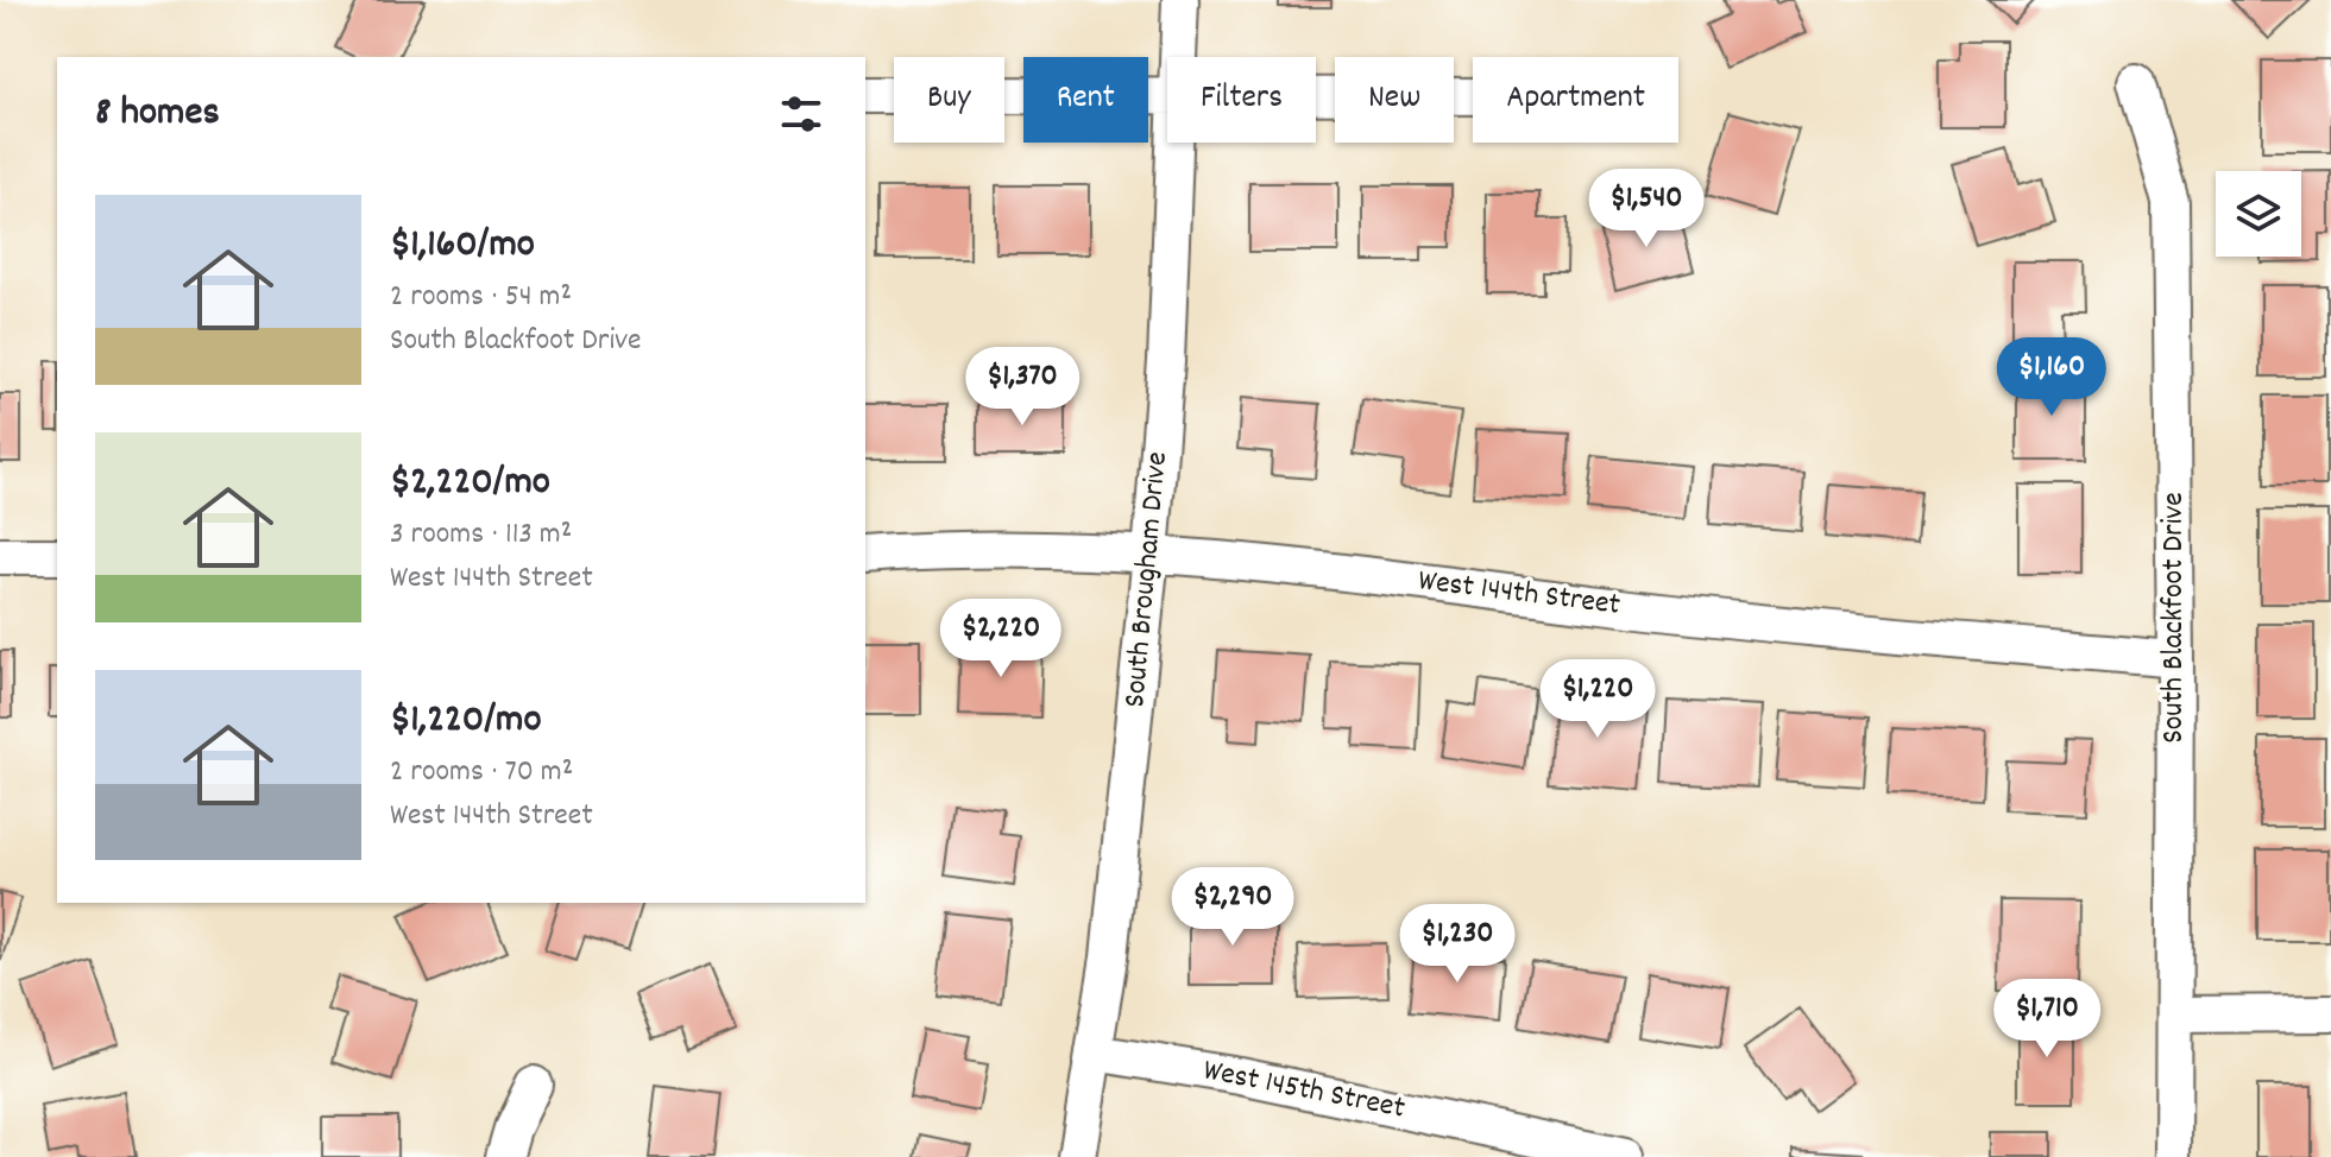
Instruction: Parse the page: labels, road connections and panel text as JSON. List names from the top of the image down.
{
  "streets": {
    "street": [
      "South Brougham Drive",
      "West 144th Street",
      "South Blackfoot Drive",
      "West 145th Street"
    ]
  },
  "crossings": [
    ["South Brougham Drive", "West 144th Street"],
    ["South Brougham Drive", "West 145th Street"],
    ["West 144th Street", "South Blackfoot Drive"]
  ],
  "page": {
    "chip": [
      "Buy",
      "Rent",
      "Filters",
      "New",
      "Apartment"
    ],
    "heading": "8 homes",
    "price": [
      "$1,540",
      "$1,160",
      "$1,370",
      "$2,220",
      "$1,220",
      "$2,290",
      "$1,230",
      "$1,710"
    ],
    "list": [
      {
        "name": "$1,160/mo",
        "note": "2 rooms · 54 m² · South Blackfoot Drive"
      },
      {
        "name": "$2,220/mo",
        "note": "3 rooms · 113 m² · West 144th Street"
      },
      {
        "name": "$1,220/mo",
        "note": "2 rooms · 70 m² · West 144th Street"
      }
    ]
  }
}
